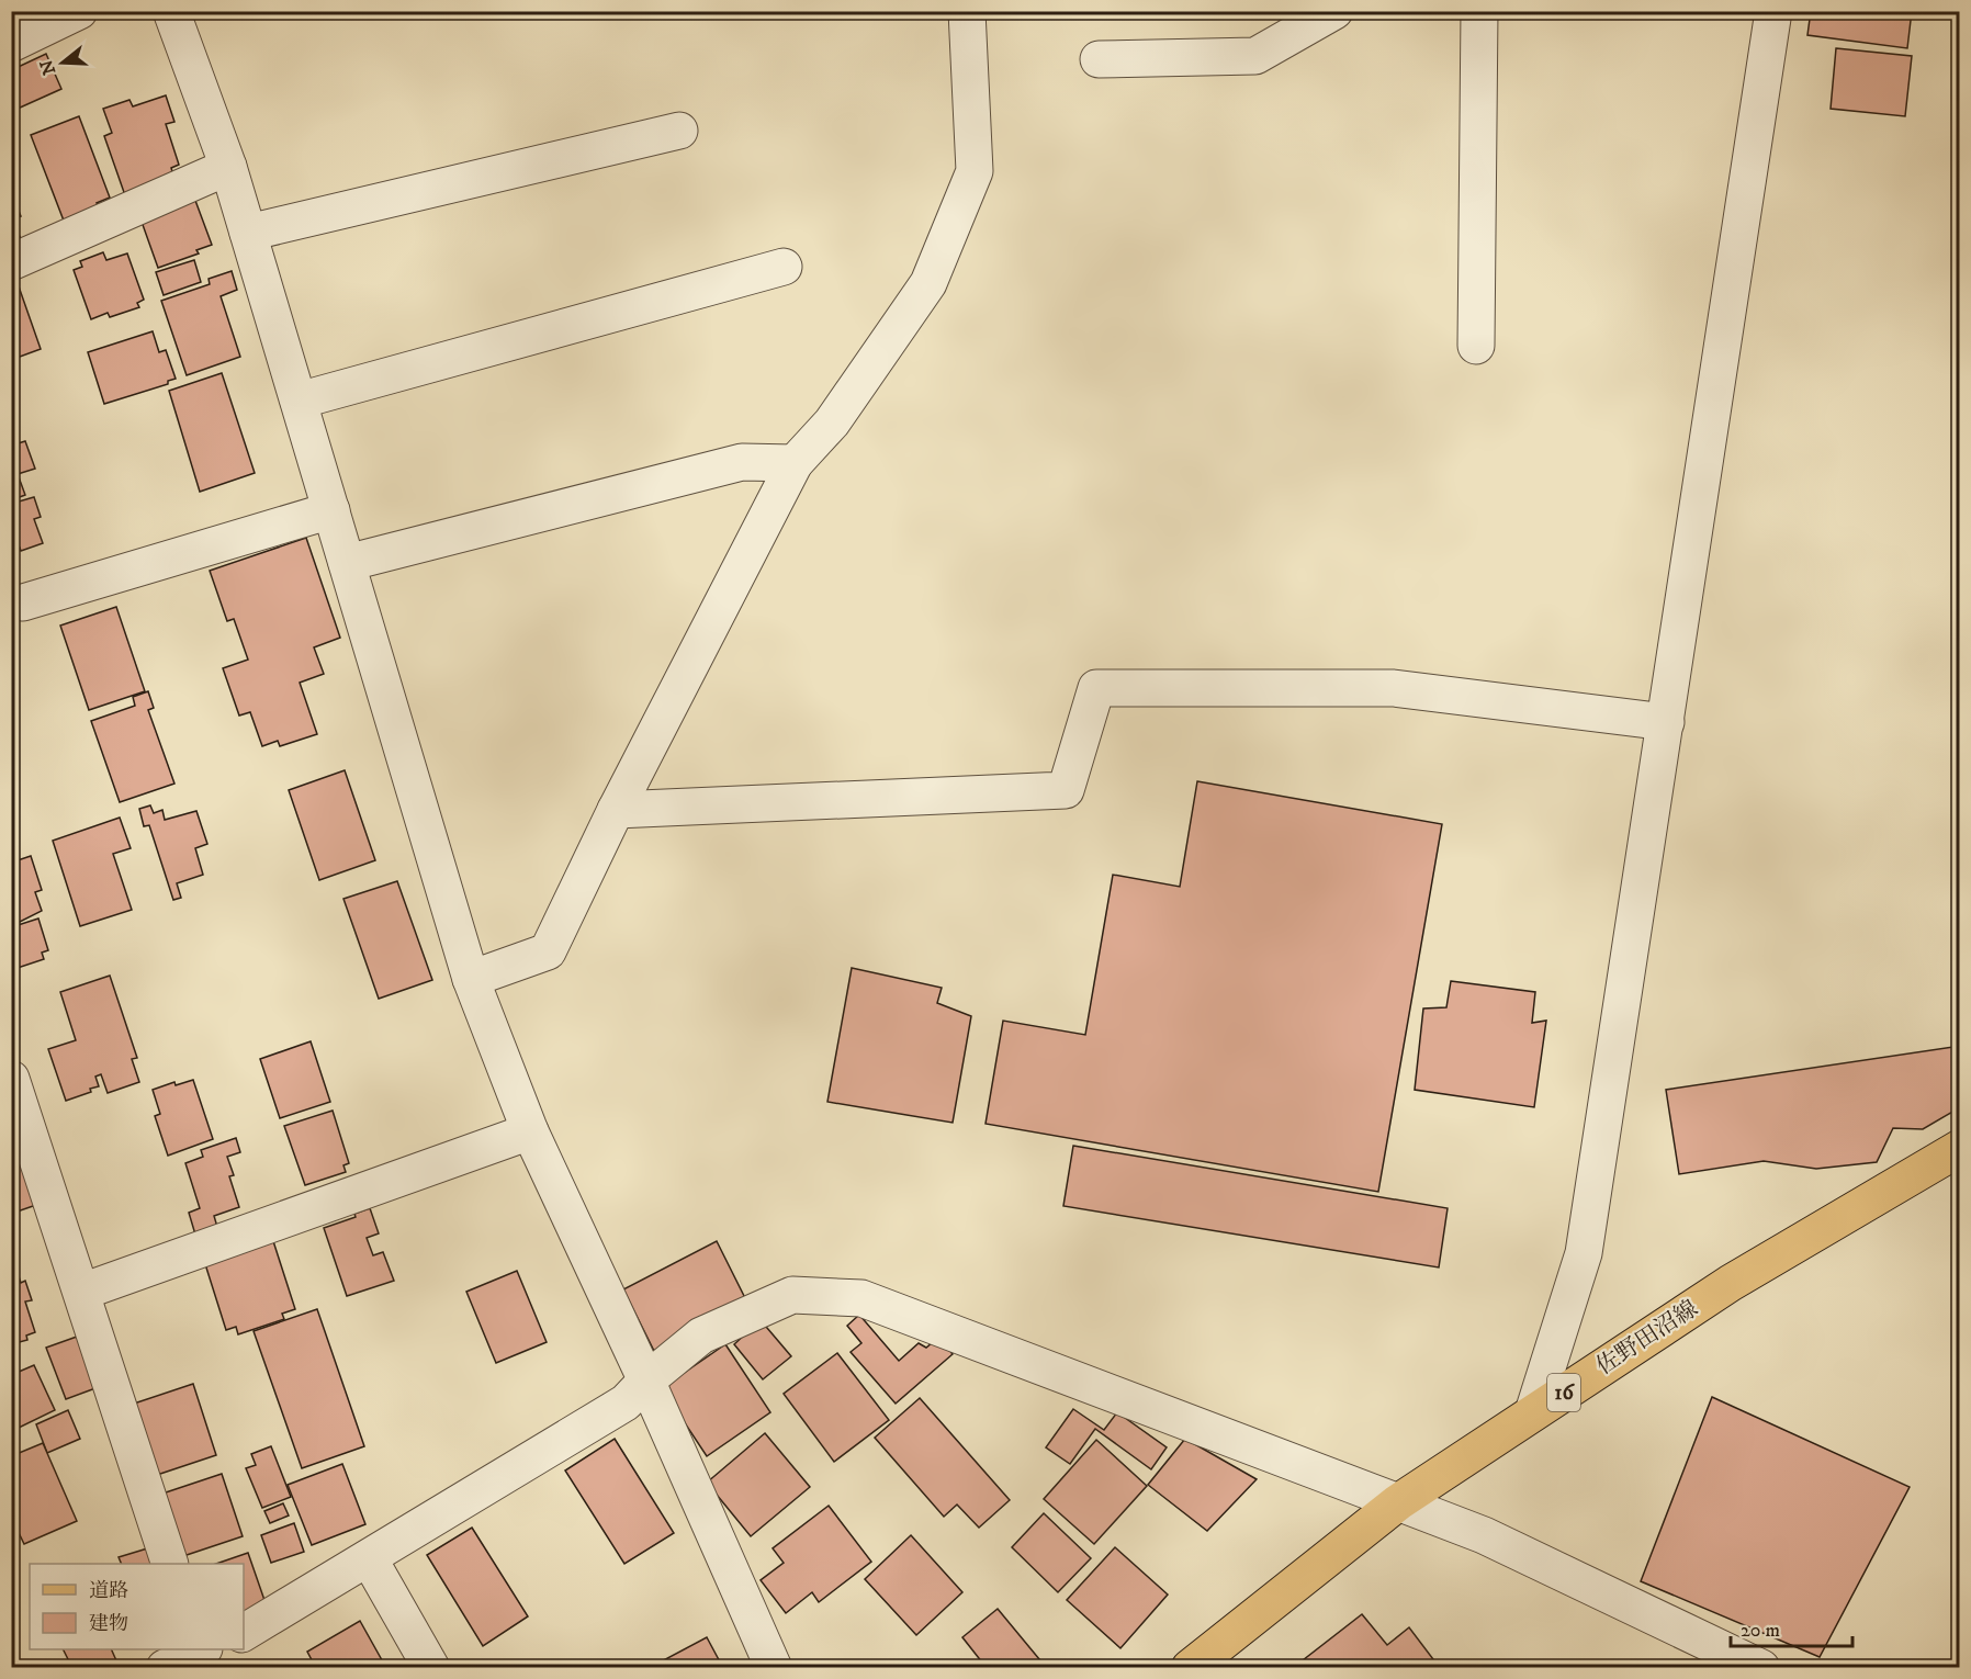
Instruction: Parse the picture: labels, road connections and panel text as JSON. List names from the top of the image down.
{
  "streets": {
    "main road": ["佐野田沼線", "16"]
  },
  "legend": ["道路", "建物"],
  "scale_bar": "20 m",
  "north": "left"
}
